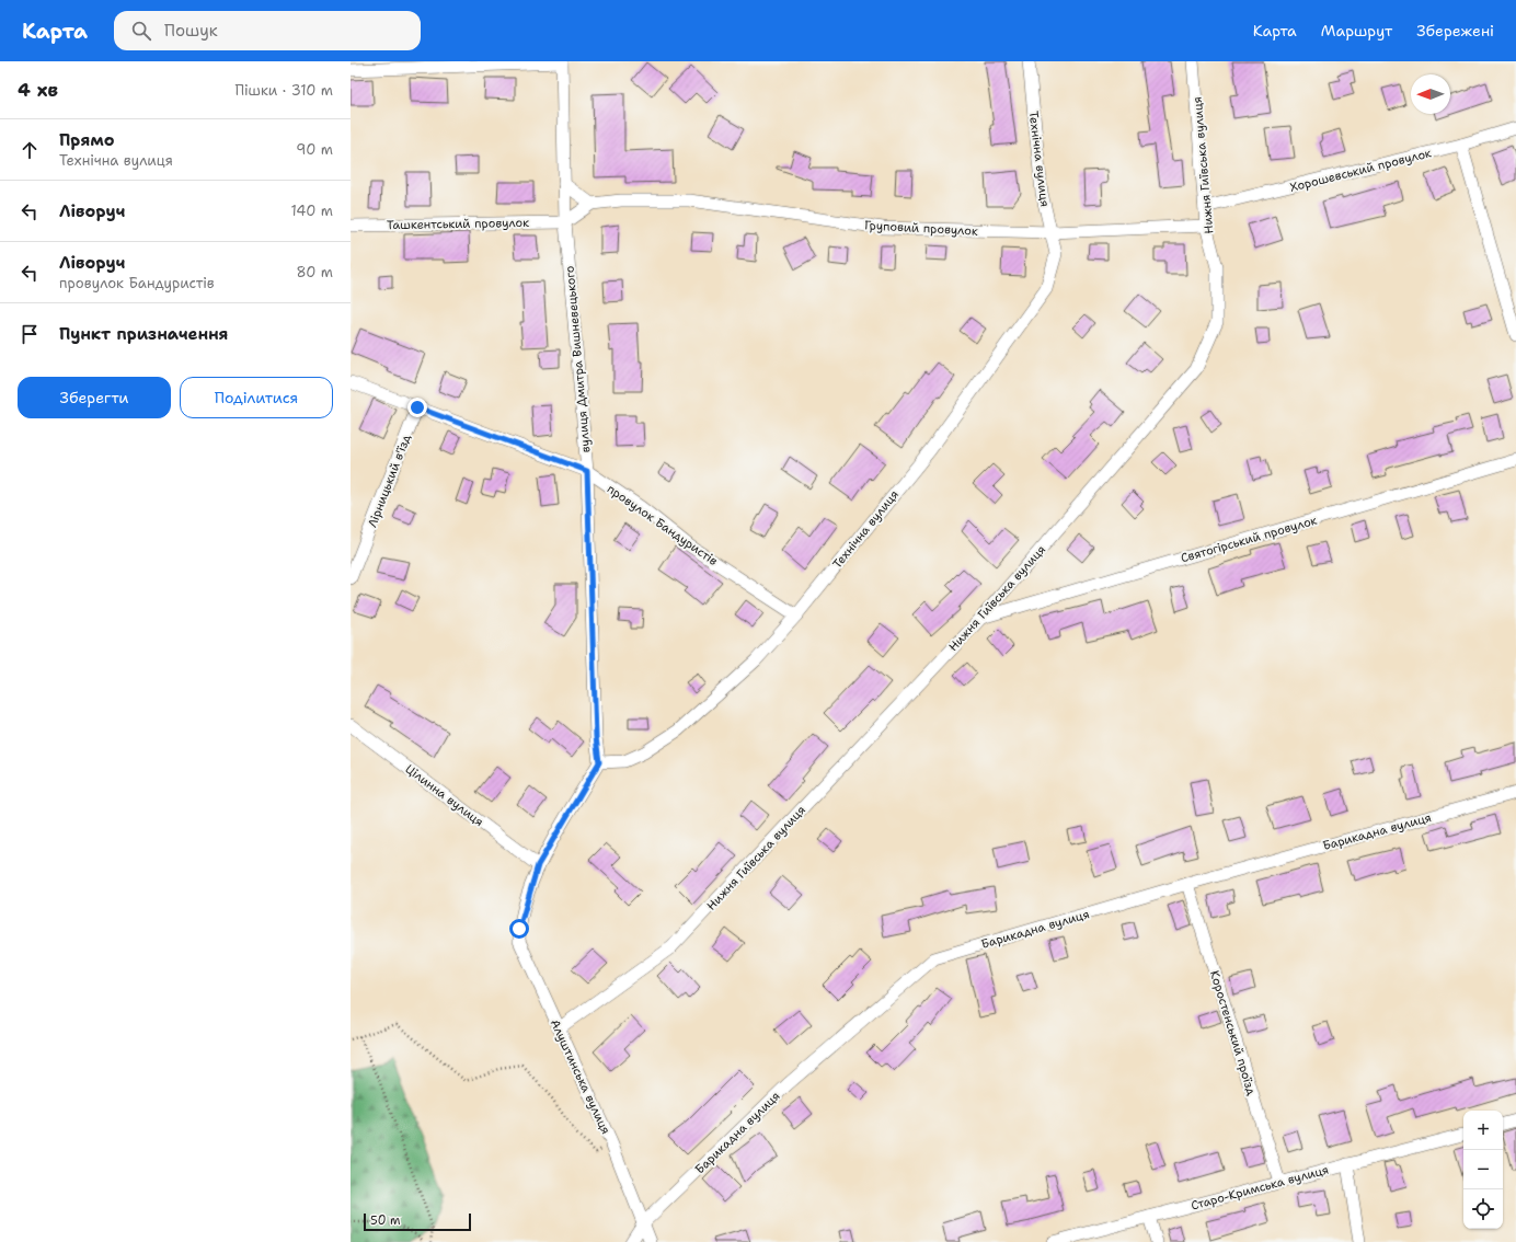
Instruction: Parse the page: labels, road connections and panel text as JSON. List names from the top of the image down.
{
  "streets": {
    "street": [
      "Технічна вулиця",
      "Нижня Гиївська вулиця",
      "Хорошевський провулок",
      "Ташкентський провулок",
      "Груповий провулок",
      "вулиця Дмитра Вишневецького",
      "Лірницький в'їзд",
      "провулок Бандуристів",
      "Святогірський провулок",
      "Цілинна вулиця",
      "Барикадна вулиця",
      "Коростенський проїзд",
      "Алуштинська вулиця",
      "Старо-Кримська вулиця"
    ]
  },
  "crossings": [
    ["Технічна вулиця", "Груповий провулок"],
    ["Технічна вулиця", "вулиця Дмитра Вишневецького"],
    ["Технічна вулиця", "провулок Бандуристів"],
    ["Нижня Гиївська вулиця", "Хорошевський провулок"],
    ["Нижня Гиївська вулиця", "Груповий провулок"],
    ["Нижня Гиївська вулиця", "Святогірський провулок"],
    ["Нижня Гиївська вулиця", "Алуштинська вулиця"],
    ["Ташкентський провулок", "Груповий провулок"],
    ["Ташкентський провулок", "вулиця Дмитра Вишневецького"],
    ["Груповий провулок", "вулиця Дмитра Вишневецького"],
    ["вулиця Дмитра Вишневецького", "провулок Бандуристів"],
    ["Лірницький в'їзд", "провулок Бандуристів"],
    ["Цілинна вулиця", "Алуштинська вулиця"],
    ["Барикадна вулиця", "Коростенський проїзд"],
    ["Барикадна вулиця", "Алуштинська вулиця"],
    ["Коростенський проїзд", "Старо-Кримська вулиця"]
  ],
  "scale_bar": "50 m",
  "north": "left",
  "page": {
    "header": "Карта",
    "search": "Пошук",
    "nav": ["Карта", "Маршрут", "Збережені"],
    "heading": ["4 хв", "Пішки · 310 m"],
    "list": [
      ["Прямо", "Технічна вулиця", "90 m"],
      ["Ліворуч", "140 m"],
      ["Ліворуч", "провулок Бандуристів", "80 m"],
      "Пункт призначення"
    ],
    "buttons": ["Зберегти", "Поділитися"],
    "map_buttons": ["+", "−"],
    "scale": "50 m"
  }
}
